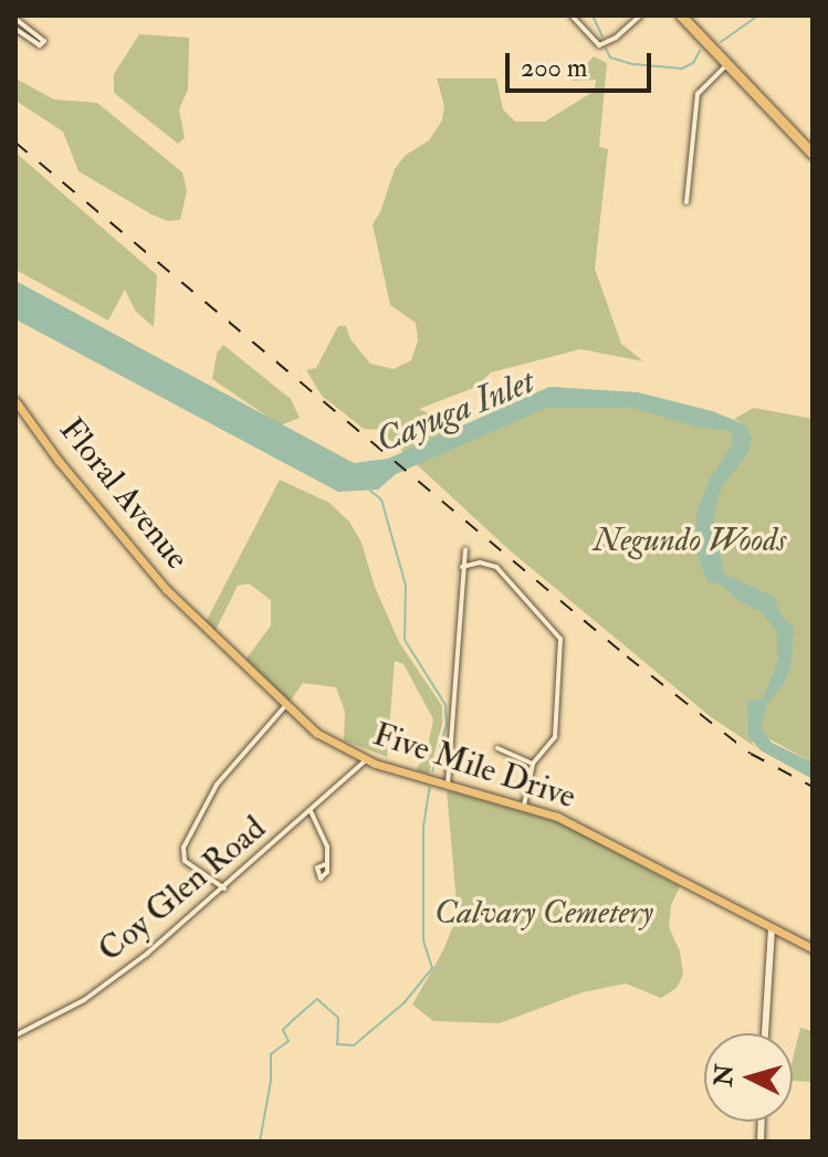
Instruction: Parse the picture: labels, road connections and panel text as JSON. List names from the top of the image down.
{
  "streets": {
    "main road": ["Floral Avenue", "Five Mile Drive"],
    "street": ["Coy Glen Road"]
  },
  "crossings": [
    ["Floral Avenue", "Five Mile Drive"],
    ["Five Mile Drive", "Coy Glen Road"]
  ],
  "water": ["Cayuga Inlet"],
  "parks": ["Negundo Woods", "Calvary Cemetery"],
  "scale_bar": "200 m",
  "north": "left"
}
